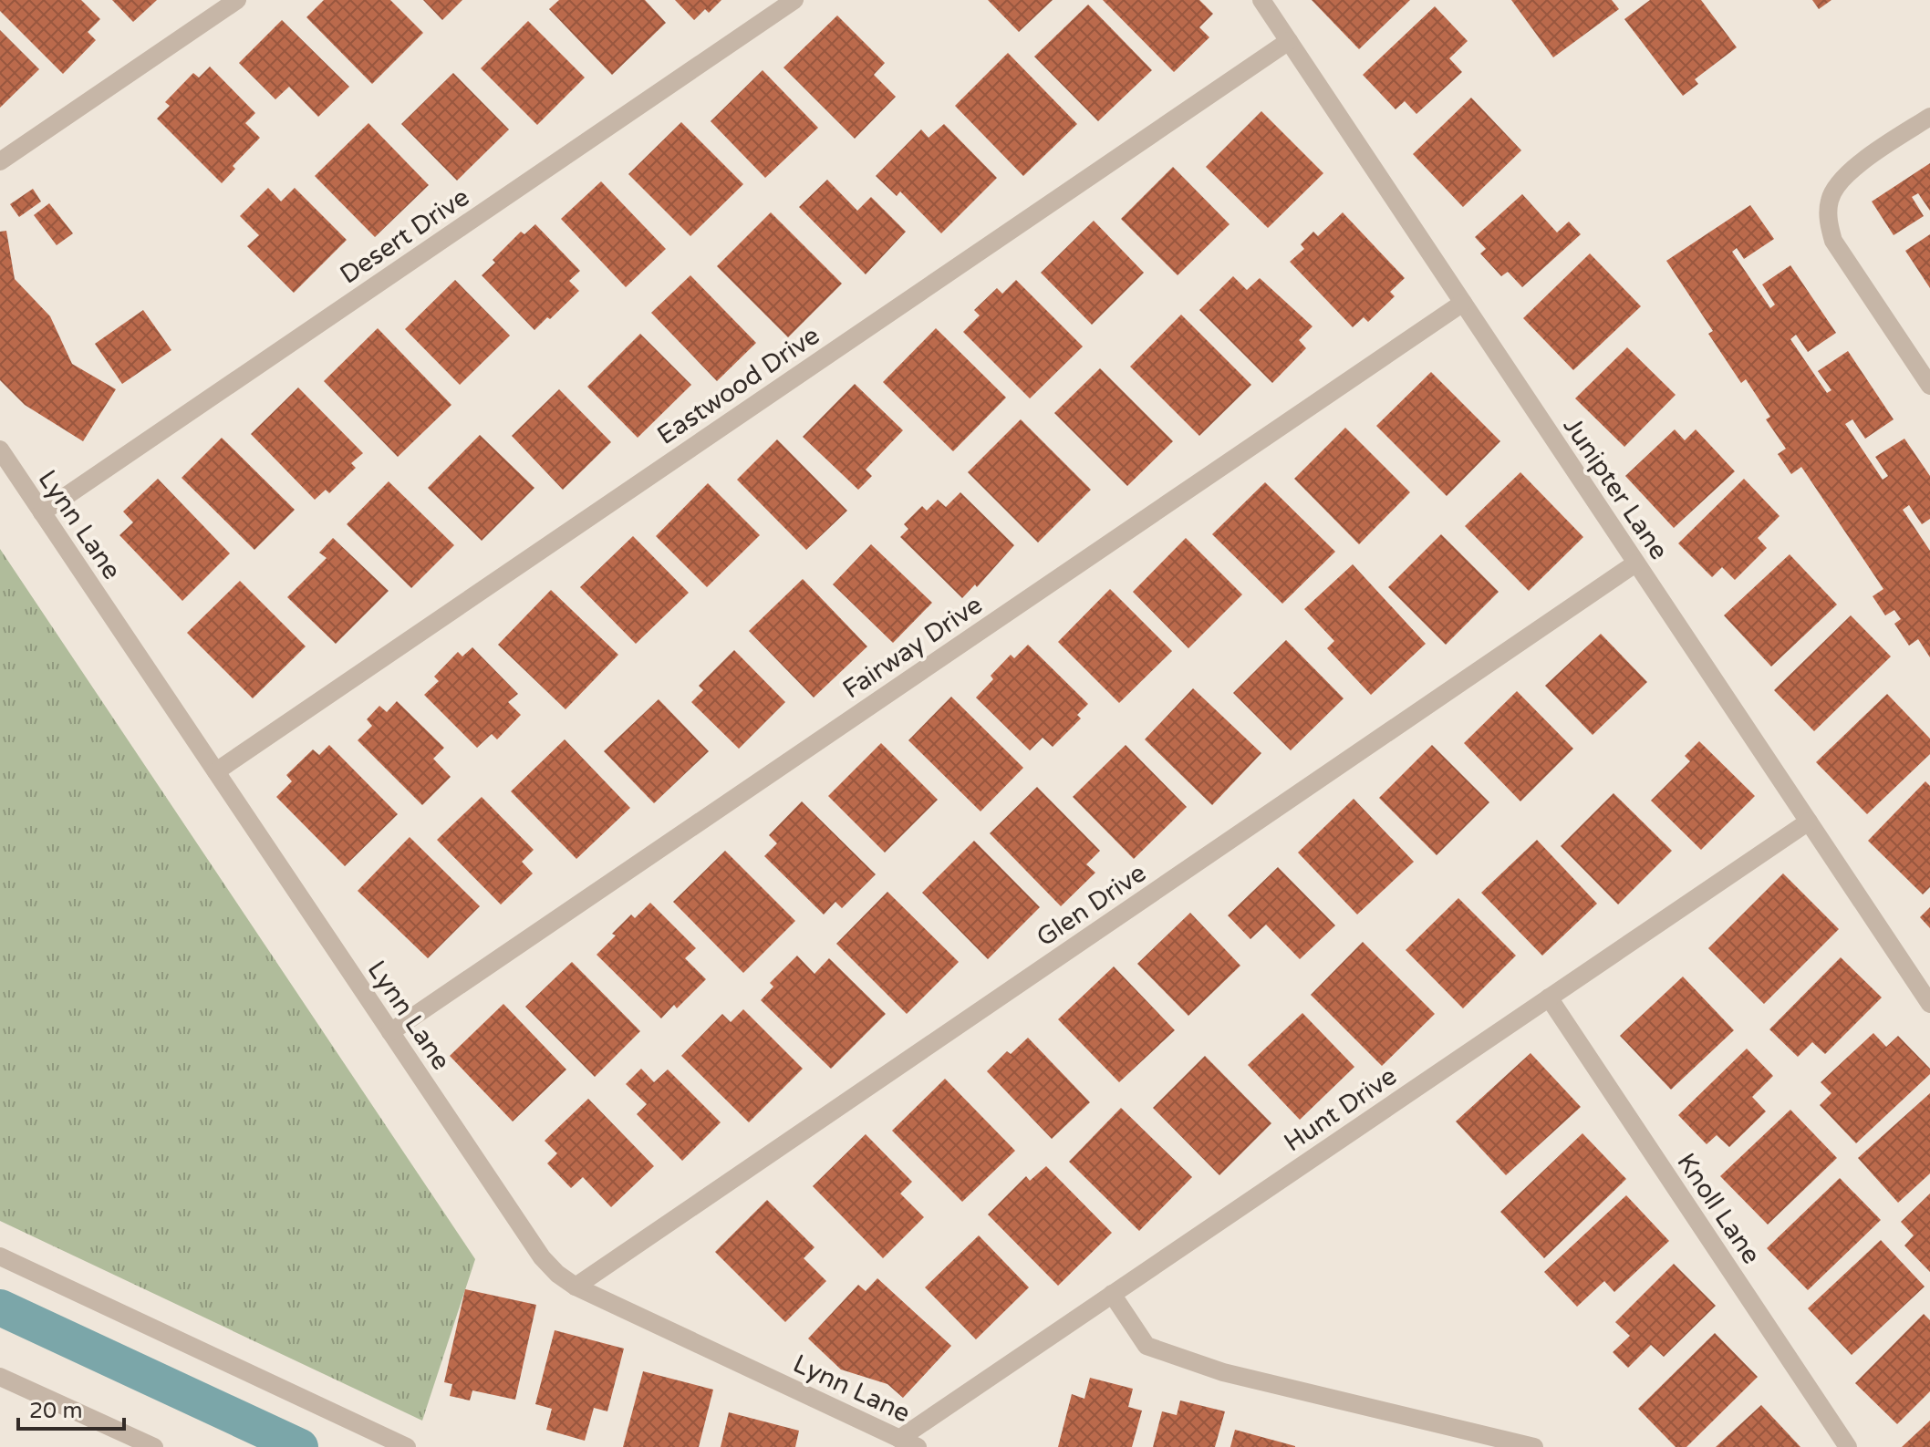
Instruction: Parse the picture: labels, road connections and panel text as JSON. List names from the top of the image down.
{
  "streets": {
    "lane": [
      "Desert Drive",
      "Eastwood Drive",
      "Junipter Lane",
      "Lynn Lane",
      "Fairway Drive",
      "Glen Drive",
      "Hunt Drive",
      "Knoll Lane"
    ]
  },
  "crossings": [
    ["Desert Drive", "Lynn Lane"],
    ["Eastwood Drive", "Junipter Lane"],
    ["Eastwood Drive", "Lynn Lane"],
    ["Junipter Lane", "Fairway Drive"],
    ["Junipter Lane", "Glen Drive"],
    ["Junipter Lane", "Hunt Drive"],
    ["Lynn Lane", "Fairway Drive"],
    ["Lynn Lane", "Glen Drive"],
    ["Lynn Lane", "Hunt Drive"],
    ["Hunt Drive", "Knoll Lane"]
  ],
  "scale_bar": "20 m"
}
